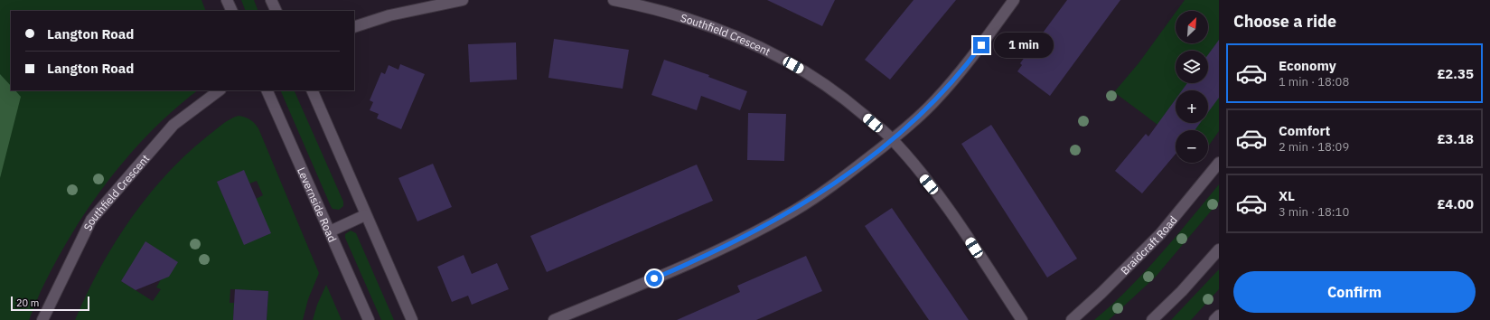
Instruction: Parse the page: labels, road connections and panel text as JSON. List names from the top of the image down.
{
  "streets": {
    "street": ["Southfield Crescent", "Levernside Road", "Braidcraft Road"]
  },
  "scale_bar": "20 m",
  "north": "top right",
  "page": {
    "heading": "Choose a ride",
    "map_buttons": ["+", "−"],
    "banner": ["Langton Road", "Langton Road"],
    "bubble": "1 min",
    "list": [
      {
        "name": "Economy",
        "note": "1 min · 18:08",
        "value": "£2.35"
      },
      {
        "name": "Comfort",
        "note": "2 min · 18:09",
        "value": "£3.18"
      },
      {
        "name": "XL",
        "note": "3 min · 18:10",
        "value": "£4.00"
      }
    ],
    "buttons": "Confirm",
    "scale": "20 m"
  }
}
